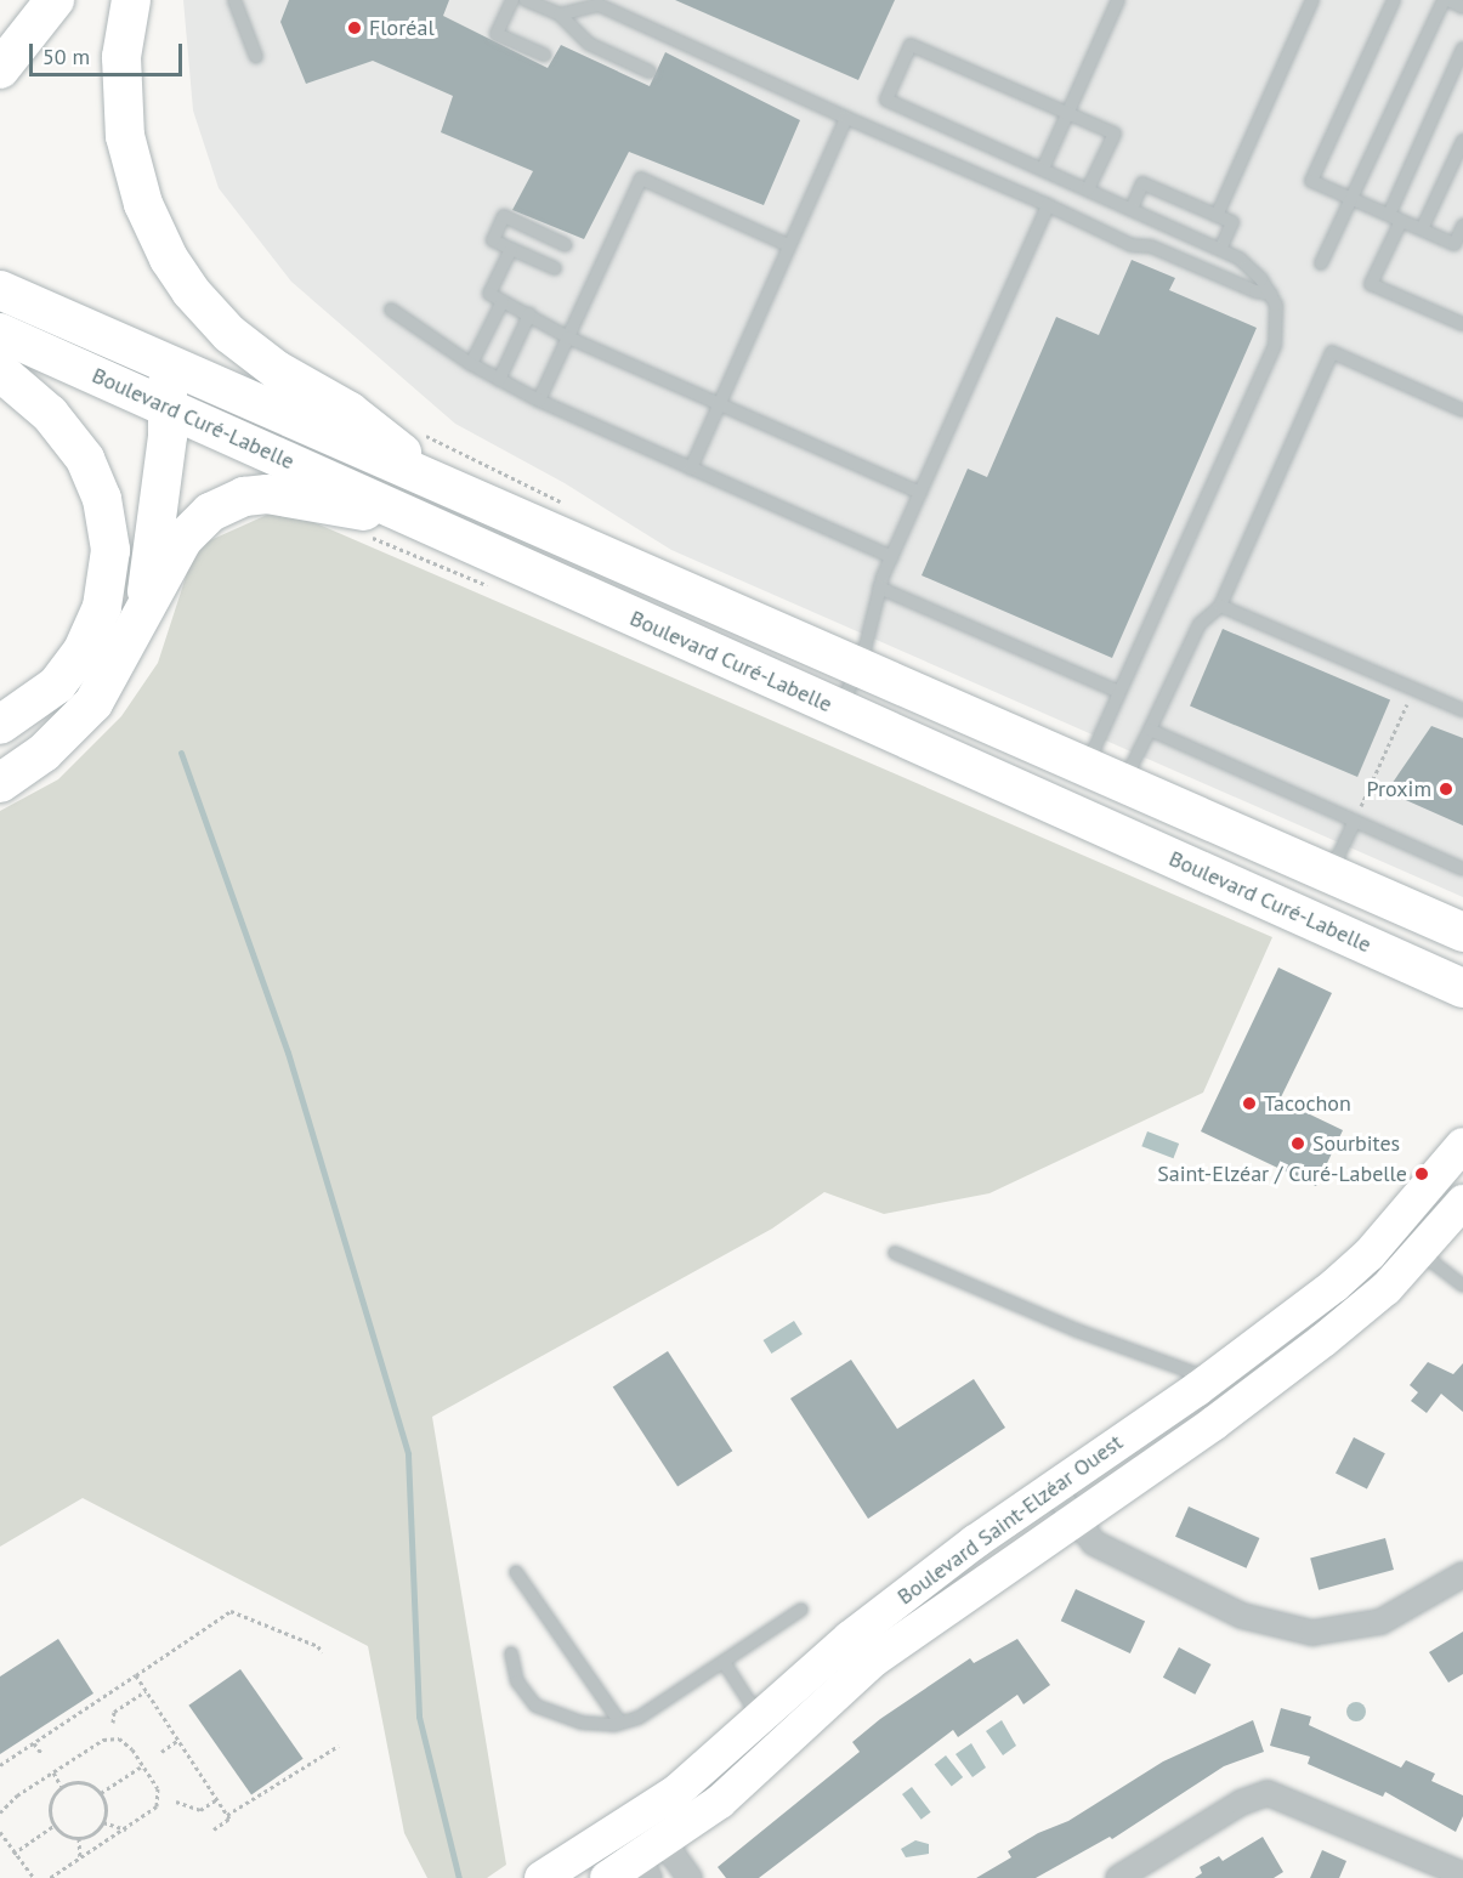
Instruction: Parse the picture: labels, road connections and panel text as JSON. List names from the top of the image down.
{
  "streets": {
    "main road": ["Boulevard Curé-Labelle"],
    "street": ["Boulevard Saint-Elzéar Ouest"]
  },
  "places": [
    "Floréal",
    "Proxim",
    "Tacochon",
    "Sourbites",
    "Saint-Elzéar / Curé-Labelle"
  ],
  "scale_bar": "50 m"
}
